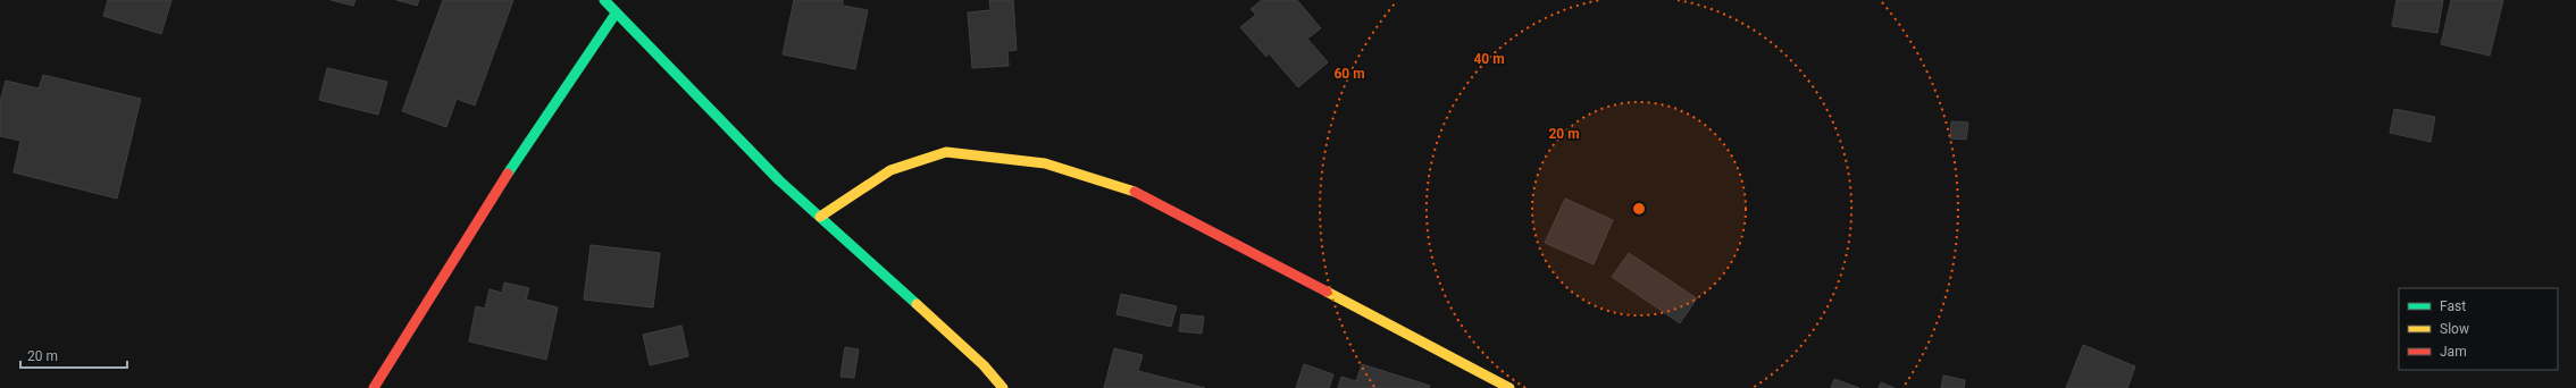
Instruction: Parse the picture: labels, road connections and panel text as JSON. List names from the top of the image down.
{
  "legend": ["Fast", "Slow", "Jam"],
  "scale_bar": "20 m",
  "rings": ["40 m", "60 m", "20 m"]
}
